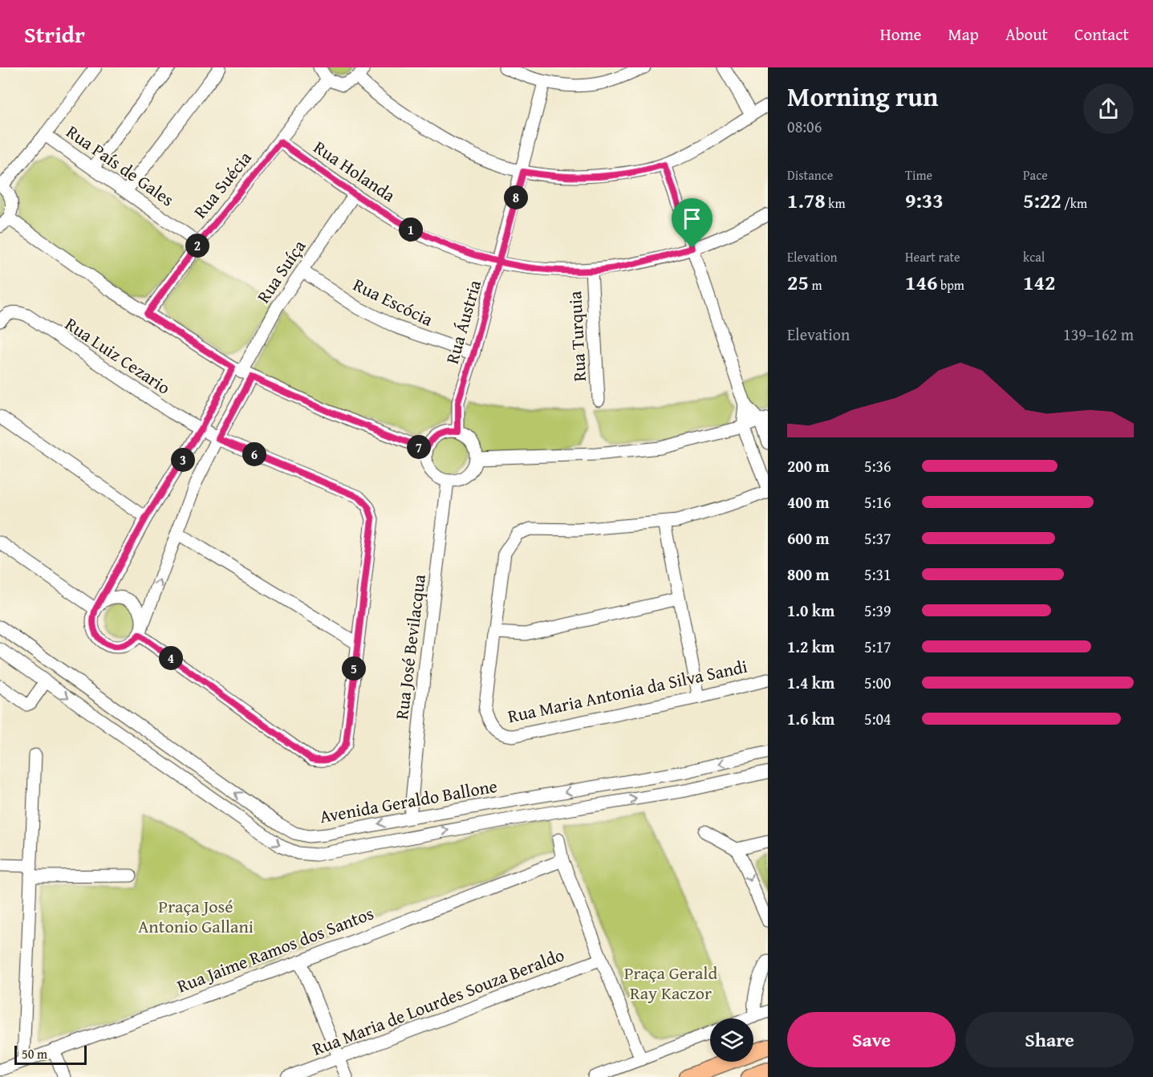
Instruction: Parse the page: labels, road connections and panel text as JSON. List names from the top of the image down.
{
  "streets": {
    "street": [
      "Rua País de Gales",
      "Rua Holanda",
      "Rua Suécia",
      "Rua Suíça",
      "Rua Escócia",
      "Rua Áustria",
      "Rua Turquia",
      "Rua Luiz Cezario",
      "Rua José Bevilacqua",
      "Rua Maria Antonia da Silva Sandi",
      "Avenida Geraldo Ballone",
      "Rua Jaime Ramos dos Santos",
      "Rua Maria de Lourdes Souza Beraldo"
    ]
  },
  "crossings": [
    ["Rua País de Gales", "Rua Suécia"],
    ["Rua Holanda", "Rua Suécia"],
    ["Rua Holanda", "Rua Suíça"],
    ["Rua Holanda", "Rua Áustria"],
    ["Rua Holanda", "Rua Turquia"],
    ["Rua Suíça", "Rua Escócia"],
    ["Rua Escócia", "Rua Áustria"],
    ["Rua Áustria", "Rua José Bevilacqua"],
    ["Rua José Bevilacqua", "Avenida Geraldo Ballone"]
  ],
  "parks": ["Praça José Antonio Gallani", "Praça Gerald Ray Kaczor"],
  "scale_bar": "50 m",
  "page": {
    "header": "Stridr",
    "nav": [
      "Home",
      "Map",
      "About",
      "Contact"
    ],
    "heading": ["Morning run", "08:06"],
    "stats": [
      ["Distance", "1.78 km"],
      ["Time", "9:33"],
      ["Pace", "5:22 /km"],
      ["Elevation", "25 m"],
      ["Heart rate", "146 bpm"],
      ["kcal", "142"]
    ],
    "pins": [
      "8",
      "1",
      "2",
      "7",
      "6",
      "3",
      "4",
      "5"
    ],
    "chart": ["Elevation", "139–162 m"],
    "list": [
      {
        "name": "200 m",
        "note": "5:36"
      },
      {
        "name": "400 m",
        "note": "5:16"
      },
      {
        "name": "600 m",
        "note": "5:37"
      },
      {
        "name": "800 m",
        "note": "5:31"
      },
      {
        "name": "1.0 km",
        "note": "5:39"
      },
      {
        "name": "1.2 km",
        "note": "5:17"
      },
      {
        "name": "1.4 km",
        "note": "5:00"
      },
      {
        "name": "1.6 km",
        "note": "5:04"
      }
    ],
    "buttons": ["Save", "Share"],
    "scale": "50 m"
  }
}
